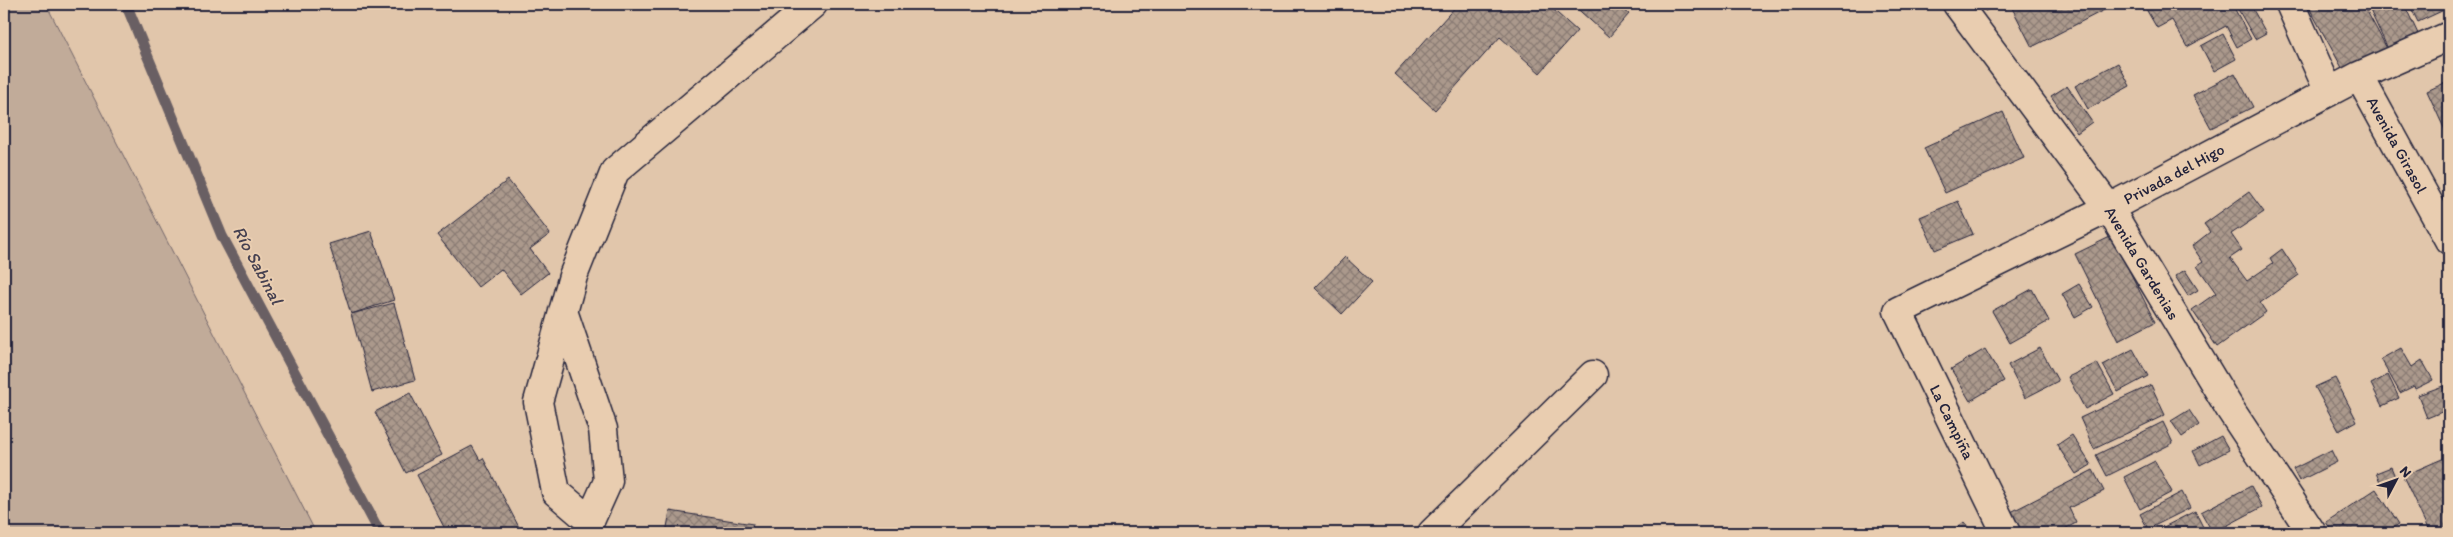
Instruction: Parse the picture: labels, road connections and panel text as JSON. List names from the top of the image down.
{
  "streets": {
    "street": [
      "Avenida Girasol",
      "Privada del Higo",
      "Avenida Gardenias",
      "La Campiña"
    ]
  },
  "crossings": [
    ["Avenida Girasol", "Privada del Higo"],
    ["Privada del Higo", "Avenida Gardenias"],
    ["Privada del Higo", "La Campiña"]
  ],
  "water": ["Río Sabinal"],
  "north": "top right"
}
